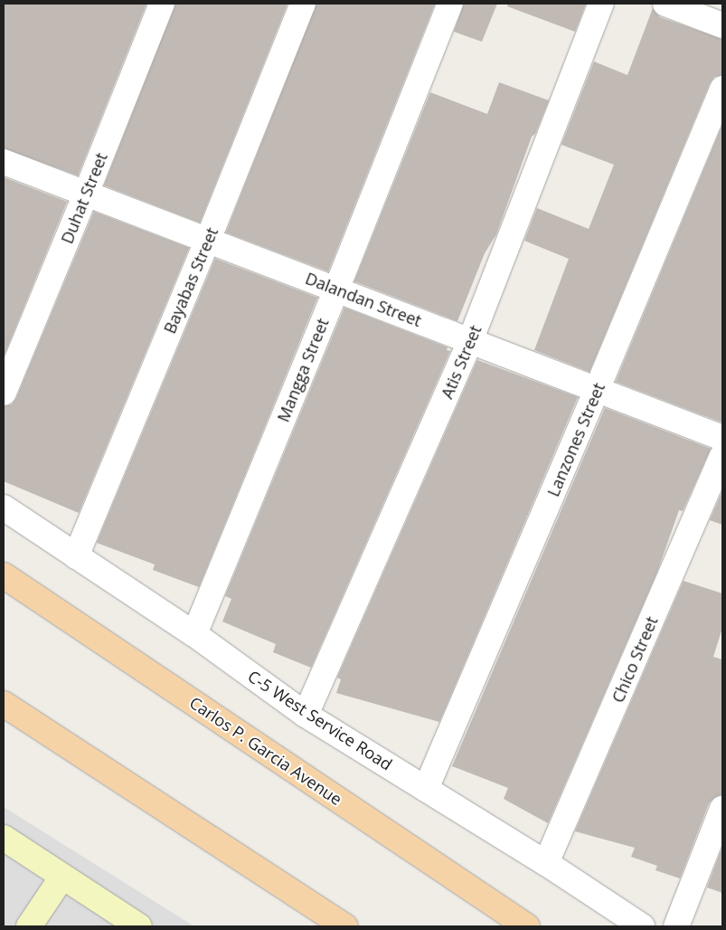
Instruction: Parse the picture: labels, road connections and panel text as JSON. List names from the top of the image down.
{
  "streets": {
    "main road": ["Carlos P. Garcia Avenue"],
    "street": [
      "Duhat Street",
      "Bayabas Street",
      "Dalandan Street",
      "Atis Street",
      "Mangga Street",
      "Lanzones Street",
      "Chico Street",
      "C-5 West Service Road"
    ]
  },
  "crossings": [
    ["Duhat Street", "Dalandan Street"],
    ["Bayabas Street", "Dalandan Street"],
    ["Bayabas Street", "C-5 West Service Road"],
    ["Dalandan Street", "Atis Street"],
    ["Dalandan Street", "Mangga Street"],
    ["Dalandan Street", "Lanzones Street"],
    ["Atis Street", "C-5 West Service Road"],
    ["Mangga Street", "C-5 West Service Road"],
    ["Lanzones Street", "C-5 West Service Road"],
    ["Chico Street", "C-5 West Service Road"]
  ]
}
